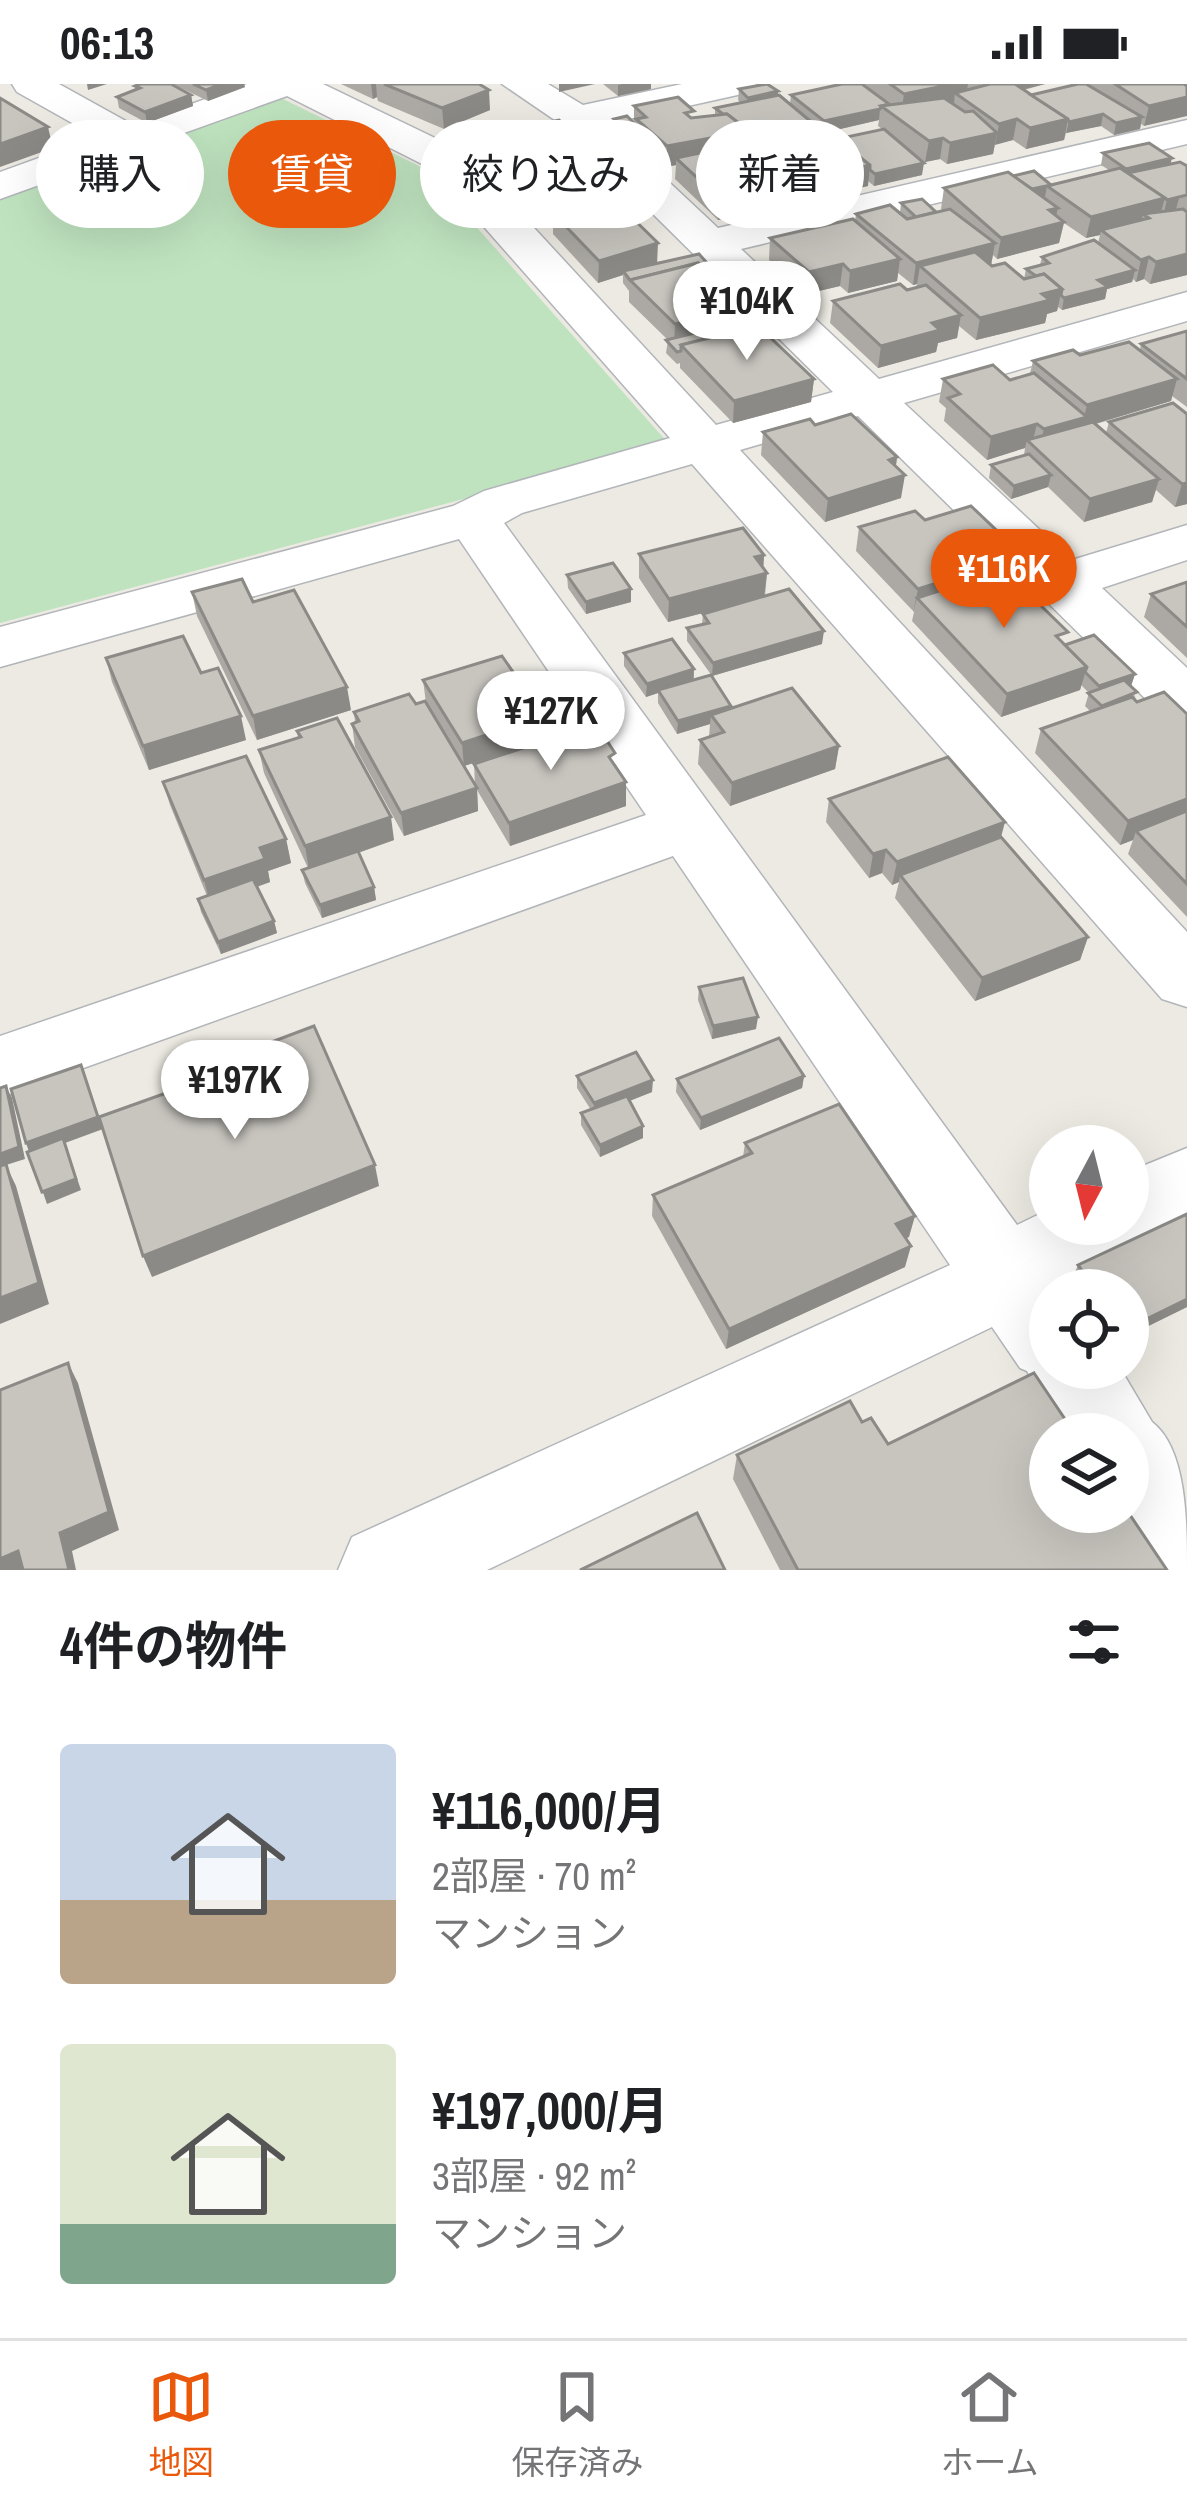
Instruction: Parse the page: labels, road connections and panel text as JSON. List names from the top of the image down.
{
  "north": "bottom",
  "page": {
    "status": "06:13",
    "chip": [
      "購入",
      "賃貸",
      "絞り込み",
      "新着"
    ],
    "price": [
      "¥104K",
      "¥116K",
      "¥127K",
      "¥197K"
    ],
    "heading": "4件の物件",
    "list": [
      {
        "name": "¥116,000/月",
        "note": "2部屋 · 70 m² · マンション"
      },
      {
        "name": "¥197,000/月",
        "note": "3部屋 · 92 m² · マンション"
      }
    ],
    "tabs": ["地図", "保存済み", "ホーム"]
  }
}
